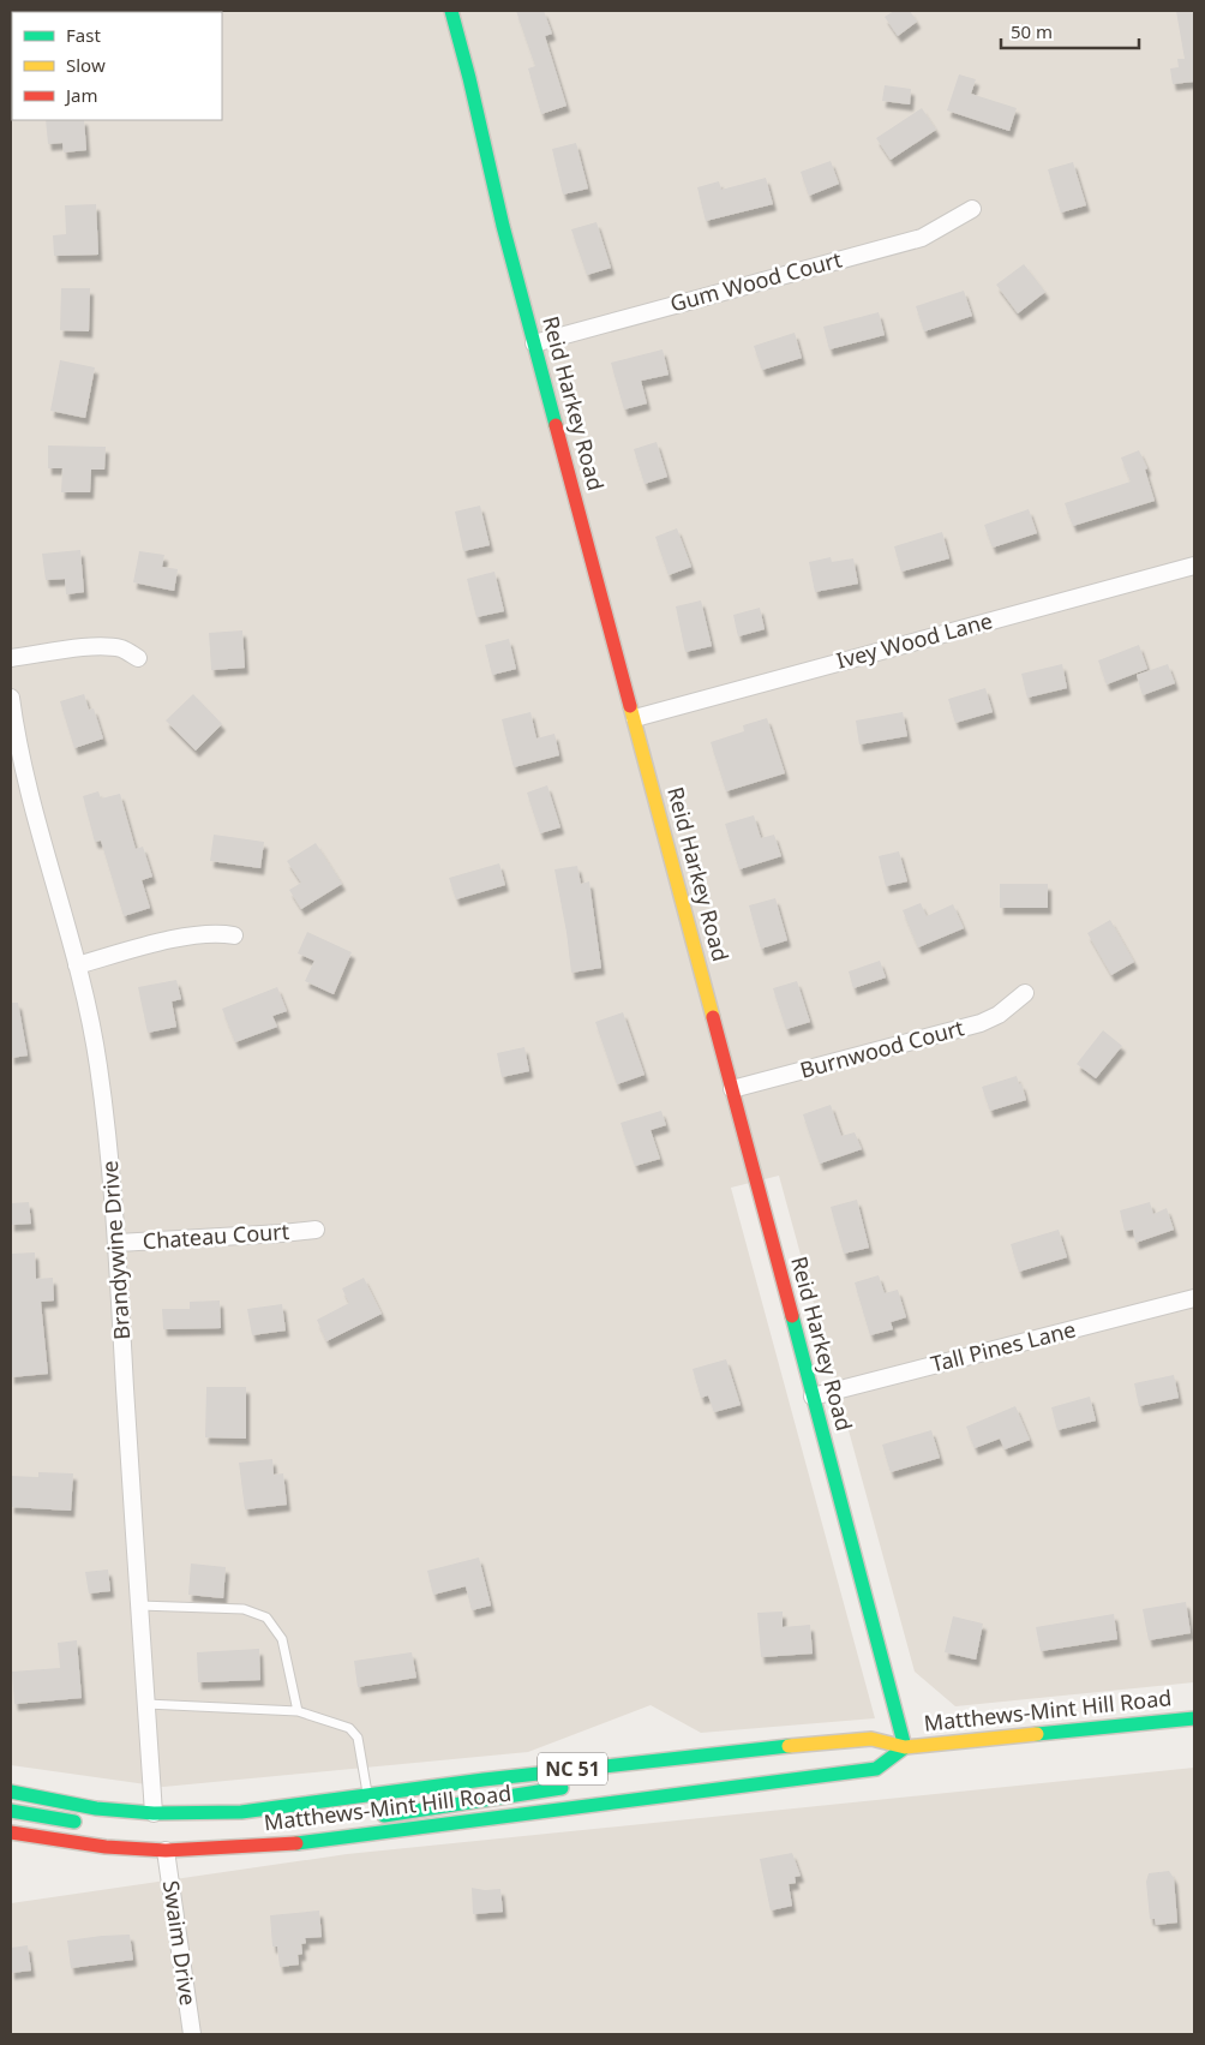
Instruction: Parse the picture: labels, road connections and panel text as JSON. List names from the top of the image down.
{
  "streets": {
    "main road": ["Reid Harkey Road", "Matthews-Mint Hill Road", "NC 51"],
    "street": [
      "Gum Wood Court",
      "Ivey Wood Lane",
      "Burnwood Court",
      "Chateau Court",
      "Brandywine Drive",
      "Tall Pines Lane",
      "Swaim Drive"
    ]
  },
  "crossings": [
    ["Gum Wood Court", "Reid Harkey Road"],
    ["Reid Harkey Road", "Ivey Wood Lane"],
    ["Reid Harkey Road", "Burnwood Court"],
    ["Reid Harkey Road", "Tall Pines Lane"],
    ["Reid Harkey Road", "Matthews-Mint Hill Road"],
    ["Chateau Court", "Brandywine Drive"],
    ["Brandywine Drive", "NC 51"],
    ["Matthews-Mint Hill Road", "NC 51"],
    ["Matthews-Mint Hill Road", "Swaim Drive"]
  ],
  "legend": ["Fast", "Slow", "Jam"],
  "scale_bar": "50 m"
}
